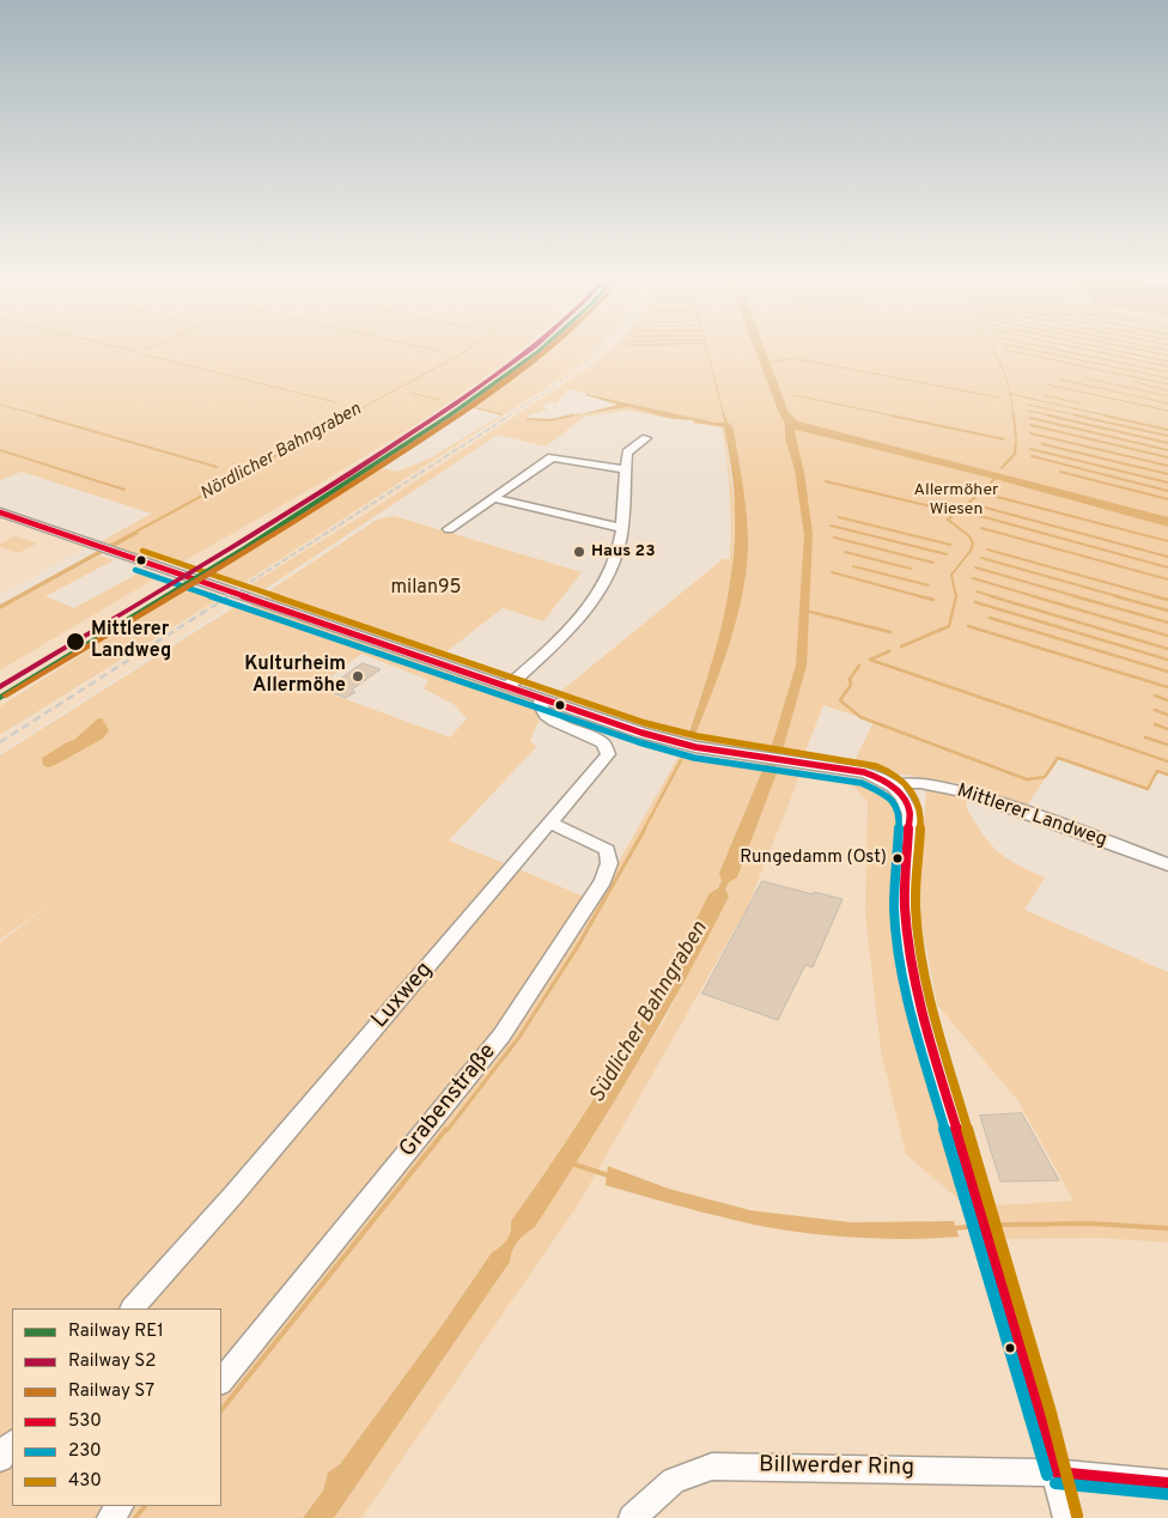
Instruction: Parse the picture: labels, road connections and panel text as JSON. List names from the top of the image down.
{
  "streets": {
    "street": [
      "Mittlerer Landweg",
      "Luxweg",
      "Grabenstraße",
      "Billwerder Ring"
    ]
  },
  "crossings": [
    ["Luxweg", "Grabenstraße"]
  ],
  "water": ["Nördlicher Bahngraben", "Südlicher Bahngraben"],
  "parks": ["Allermöher Wiesen", "milan95"],
  "places": [
    "Haus 23",
    "Mittlerer Landweg",
    "Kulturheim Allermöhe",
    "Rungedamm (Ost)"
  ],
  "lines": [
    "rail line RE1",
    "rail line S2",
    "rail line S7",
    "transit line 530",
    "transit line 430",
    "transit line 230"
  ],
  "legend": [
    "Railway RE1",
    "Railway S2",
    "Railway S7",
    "530",
    "230",
    "430"
  ]
}
